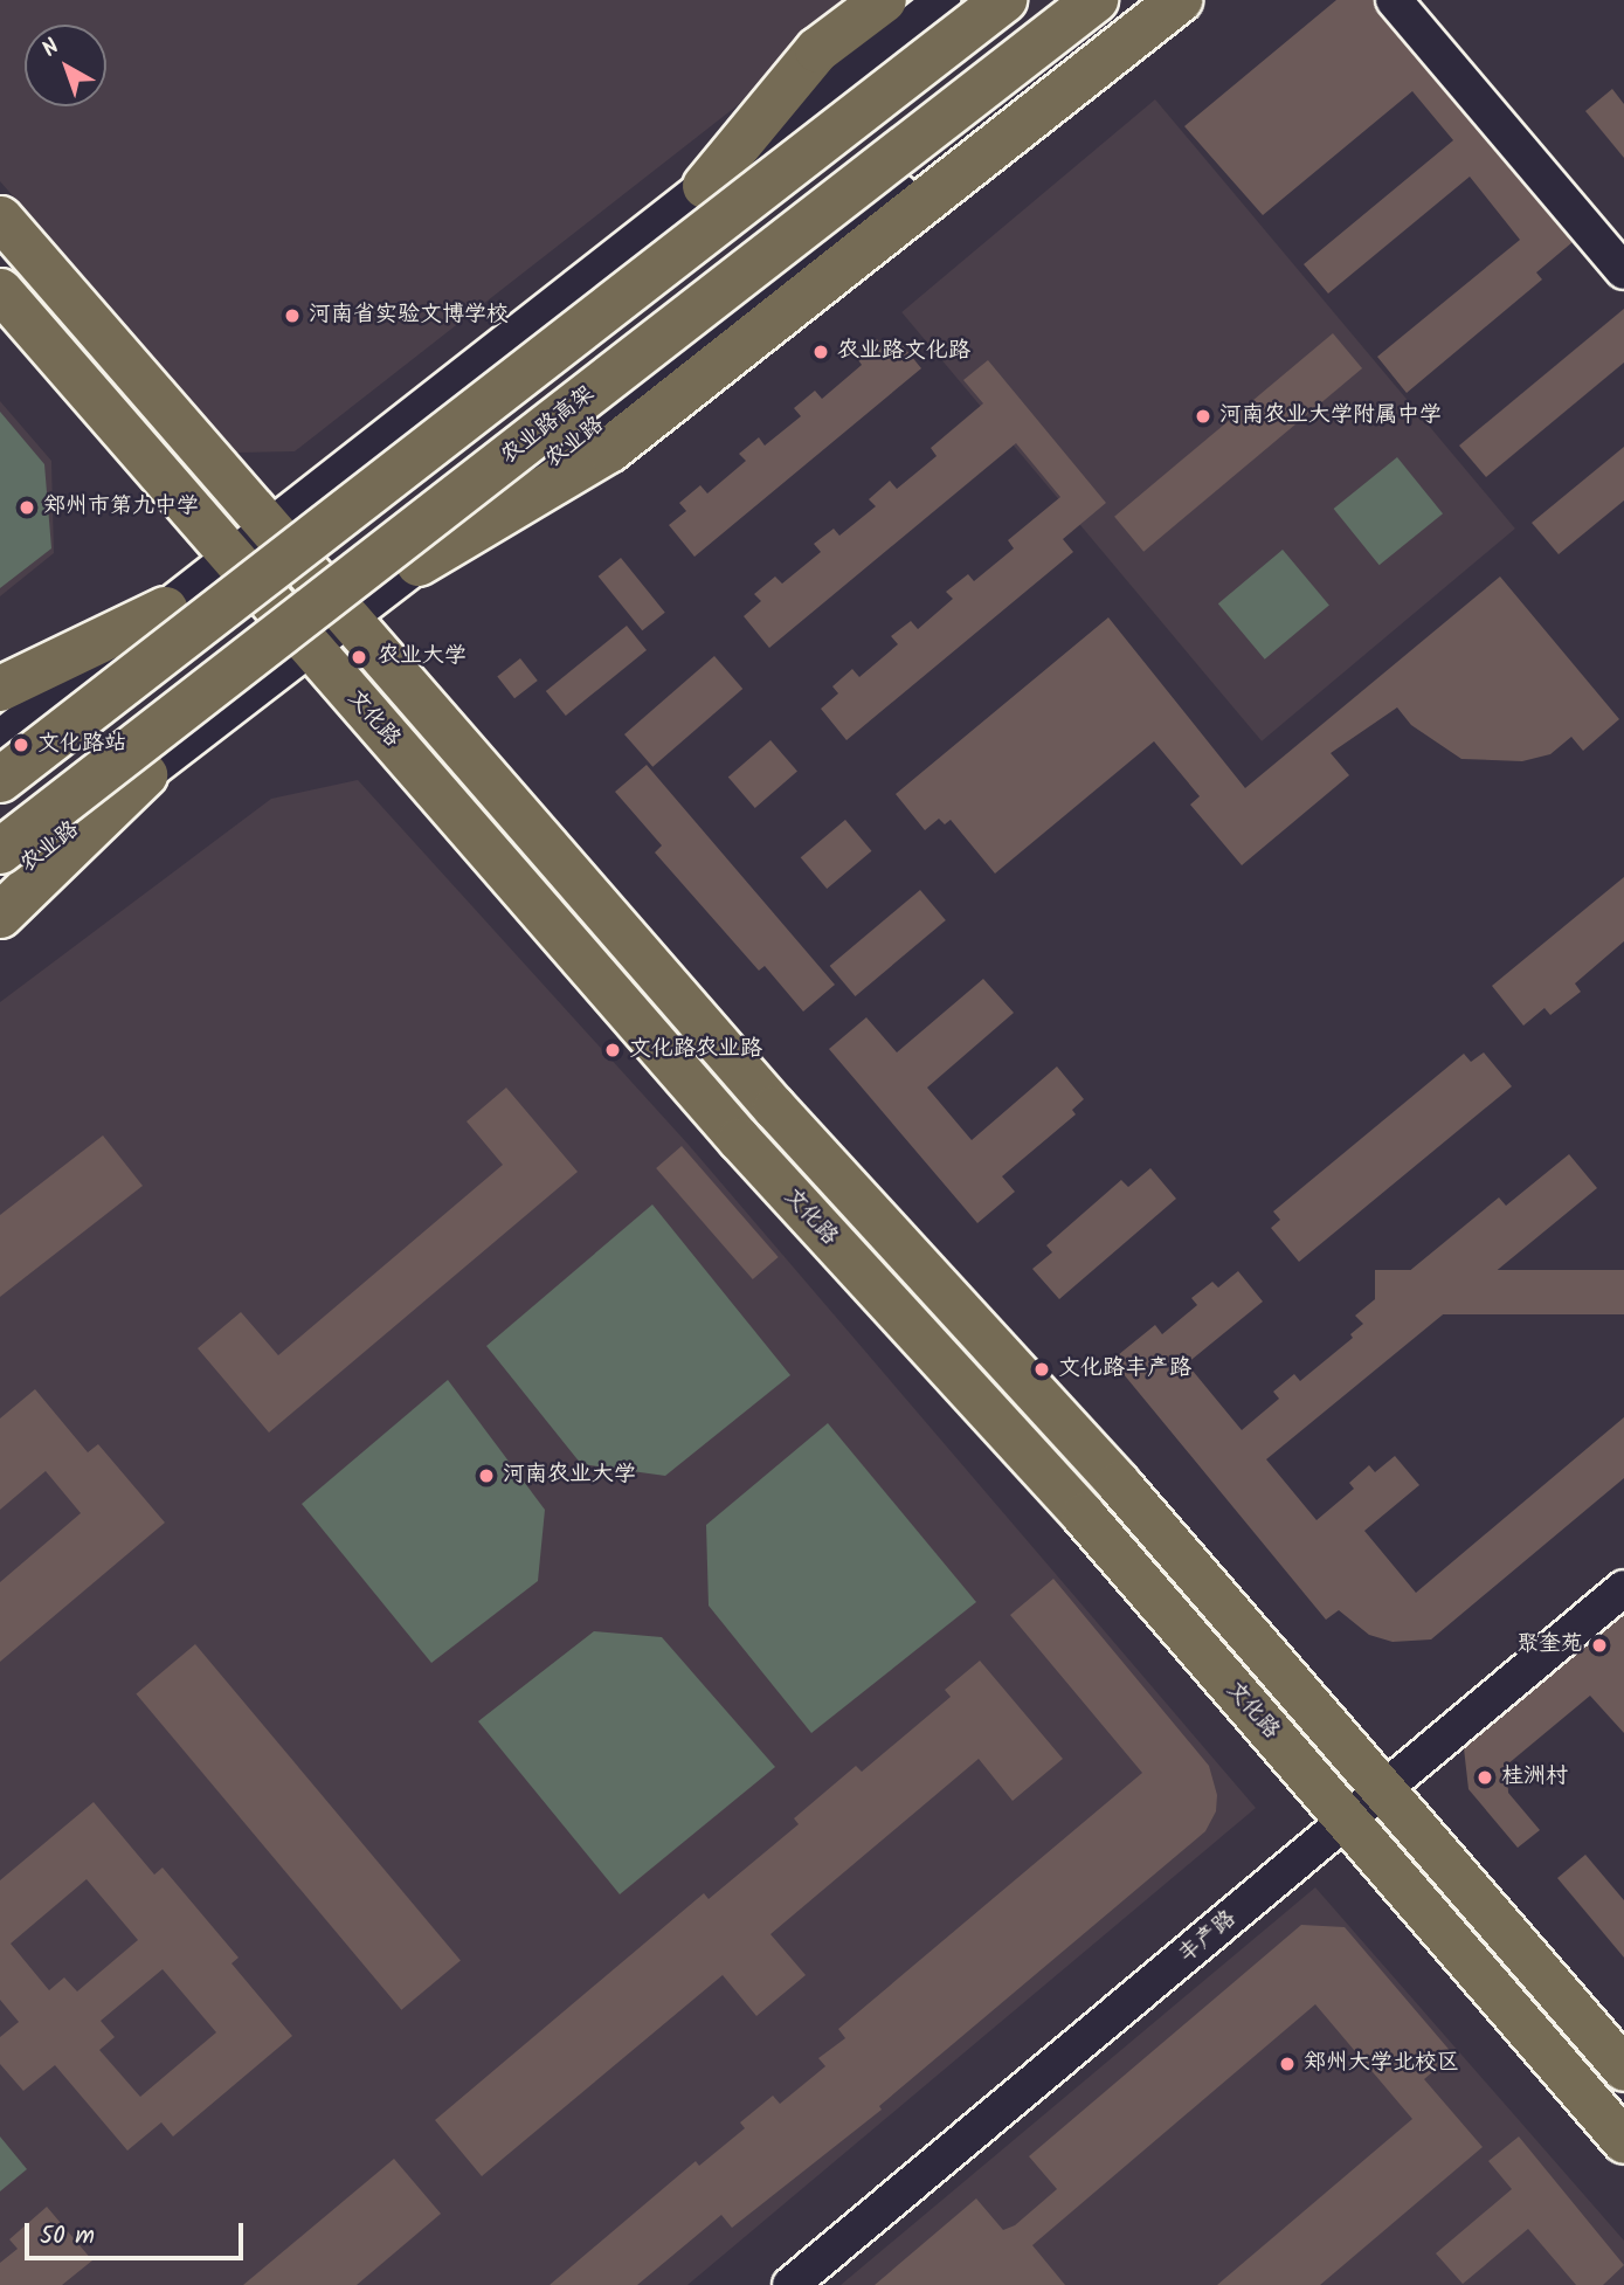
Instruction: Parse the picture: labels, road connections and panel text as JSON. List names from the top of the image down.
{
  "streets": {
    "highway": ["农业路高架"],
    "main road": ["文化路"],
    "street": ["农业路", "丰产路"]
  },
  "crossings": [
    ["农业路", "文化路"],
    ["文化路", "丰产路"]
  ],
  "places": [
    "河南省实验文博学校",
    "农业路文化路",
    "河南农业大学附属中学",
    "郑州市第九中学",
    "农业大学",
    "文化路站",
    "文化路农业路",
    "文化路丰产路",
    "河南农业大学",
    "聚奎苑",
    "桂洲村",
    "郑州大学北校区"
  ],
  "scale_bar": "50 m",
  "north": "top left"
}
